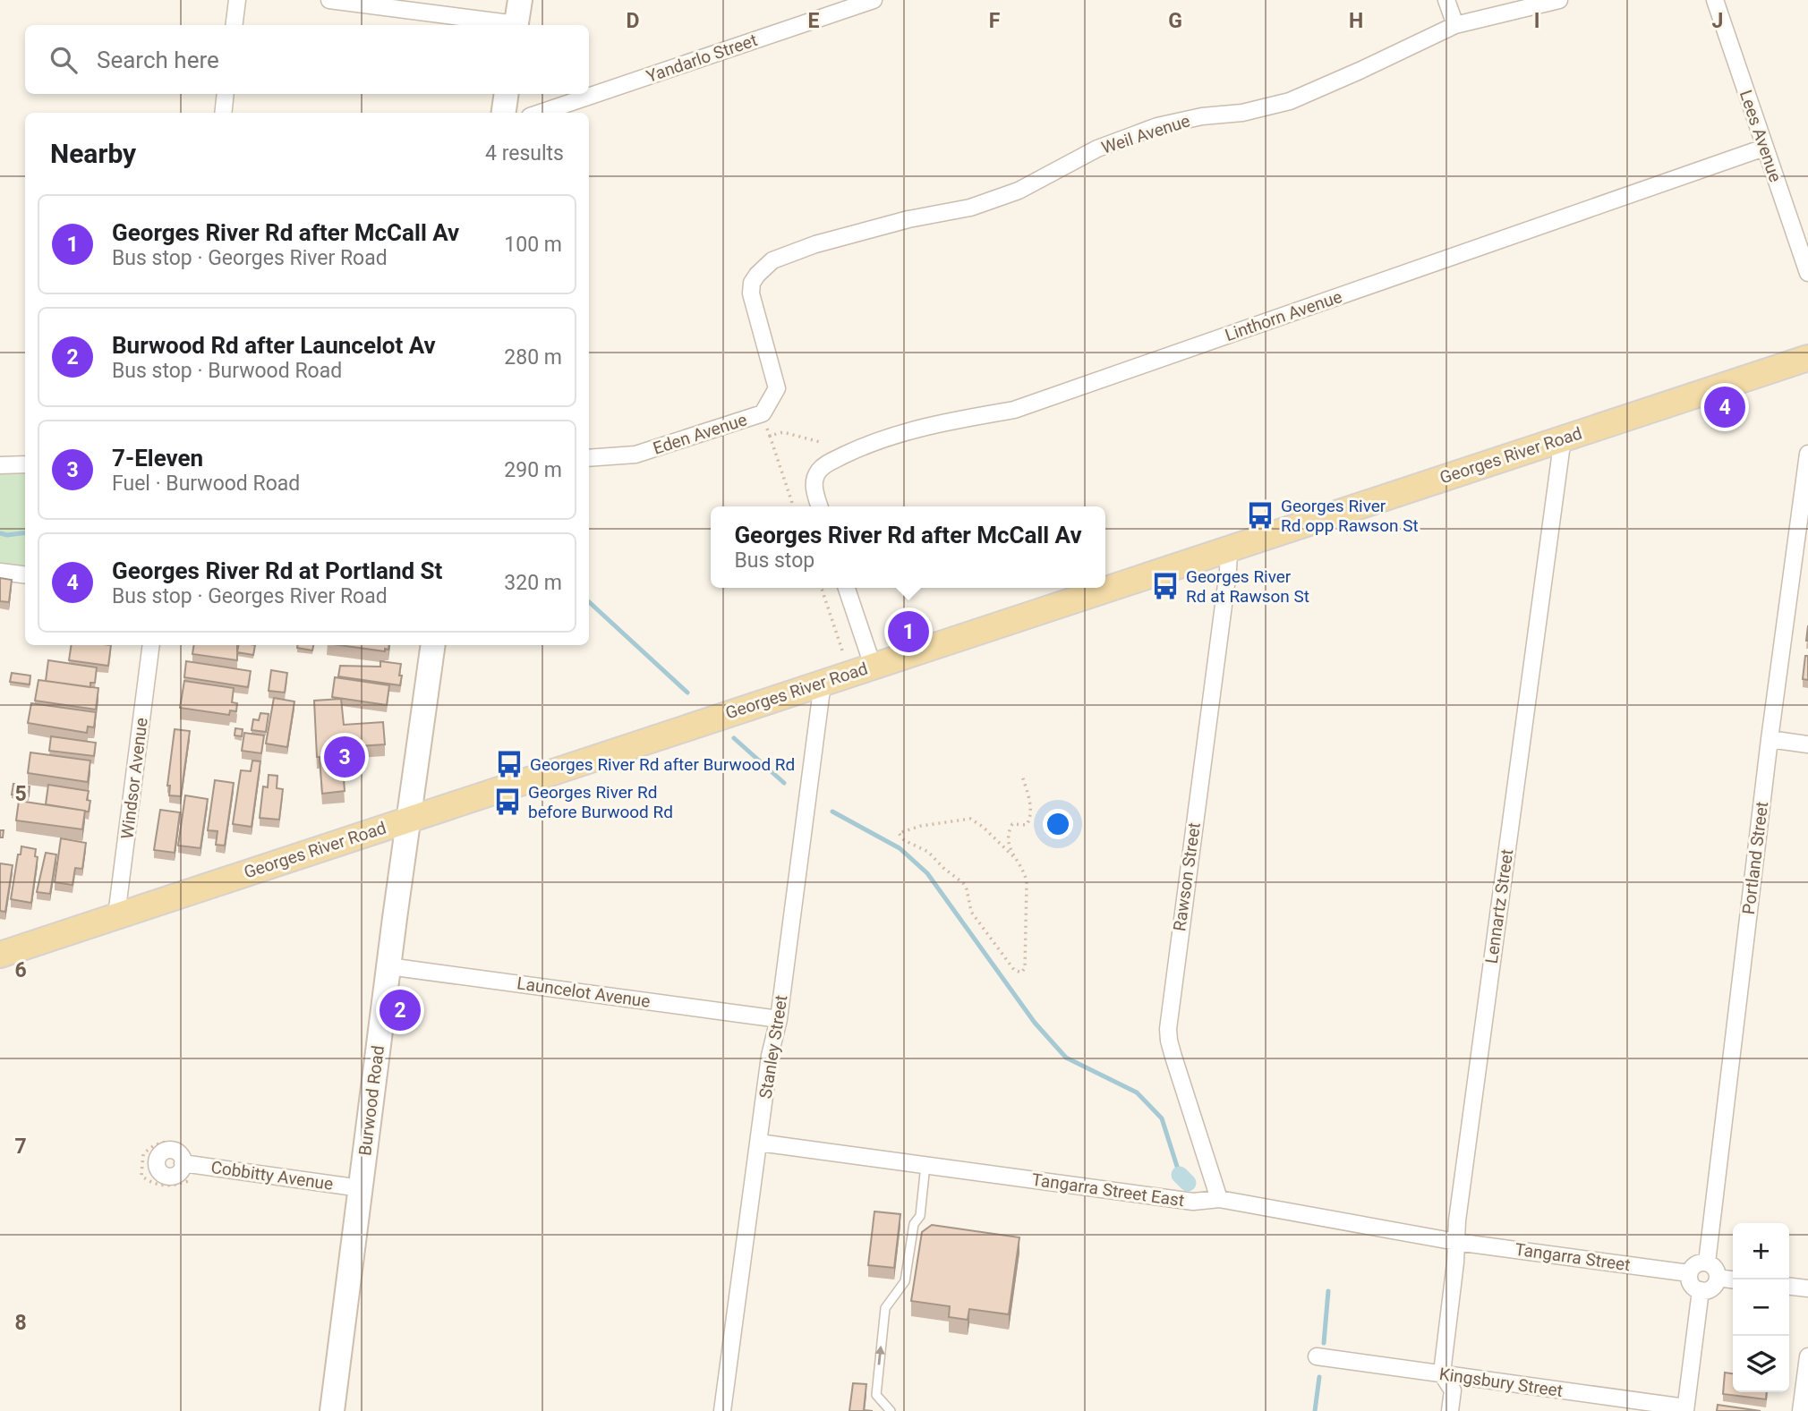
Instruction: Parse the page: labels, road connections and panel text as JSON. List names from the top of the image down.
{
  "streets": {
    "main road": ["Georges River Road", "Burwood Road"],
    "street": [
      "Yandarlo Street",
      "Weil Avenue",
      "Lees Avenue",
      "Linthorn Avenue",
      "Eden Avenue",
      "Windsor Avenue",
      "Portland Street",
      "Rawson Street",
      "Lennartz Street",
      "Launcelot Avenue",
      "Stanley Street",
      "Cobbitty Avenue",
      "Tangarra Street East",
      "Tangarra Street",
      "Kingsbury Street"
    ]
  },
  "crossings": [
    ["Weil Avenue", "Eden Avenue"],
    ["Lees Avenue", "Linthorn Avenue"],
    ["Georges River Road", "Windsor Avenue"],
    ["Georges River Road", "Rawson Street"],
    ["Georges River Road", "Lennartz Street"],
    ["Georges River Road", "Stanley Street"],
    ["Georges River Road", "Burwood Road"],
    ["Portland Street", "Tangarra Street"],
    ["Rawson Street", "Tangarra Street East"],
    ["Lennartz Street", "Tangarra Street East"],
    ["Lennartz Street", "Tangarra Street"],
    ["Lennartz Street", "Kingsbury Street"],
    ["Launcelot Avenue", "Stanley Street"],
    ["Launcelot Avenue", "Burwood Road"],
    ["Stanley Street", "Tangarra Street East"],
    ["Burwood Road", "Cobbitty Avenue"],
    ["Tangarra Street East", "Tangarra Street"]
  ],
  "places": {
    "bus stop": [
      "Georges River Rd opp Rawson St",
      "Georges River Rd at Rawson St",
      "Georges River Rd after Burwood Rd",
      "Georges River Rd before Burwood Rd"
    ]
  },
  "page": {
    "search": "Search here",
    "heading": ["Nearby", "4 results"],
    "list": [
      {
        "mark": "1",
        "name": "Georges River Rd after McCall Av",
        "note": "Bus stop · Georges River Road",
        "value": "100 m"
      },
      {
        "mark": "2",
        "name": "Burwood Rd after Launcelot Av",
        "note": "Bus stop · Burwood Road",
        "value": "280 m"
      },
      {
        "mark": "3",
        "name": "7-Eleven",
        "note": "Fuel · Burwood Road",
        "value": "290 m"
      },
      {
        "mark": "4",
        "name": "Georges River Rd at Portland St",
        "note": "Bus stop · Georges River Road",
        "value": "320 m"
      }
    ],
    "pins": [
      "4",
      "1",
      "3",
      "2"
    ],
    "popup": ["Georges River Rd after McCall Av", "Bus stop"],
    "map_buttons": ["+", "−"]
  },
  "grid": {
    "columns": [
      "D",
      "E",
      "F",
      "G",
      "H",
      "I",
      "J"
    ],
    "rows": [
      "5",
      "6",
      "7",
      "8"
    ]
  }
}
